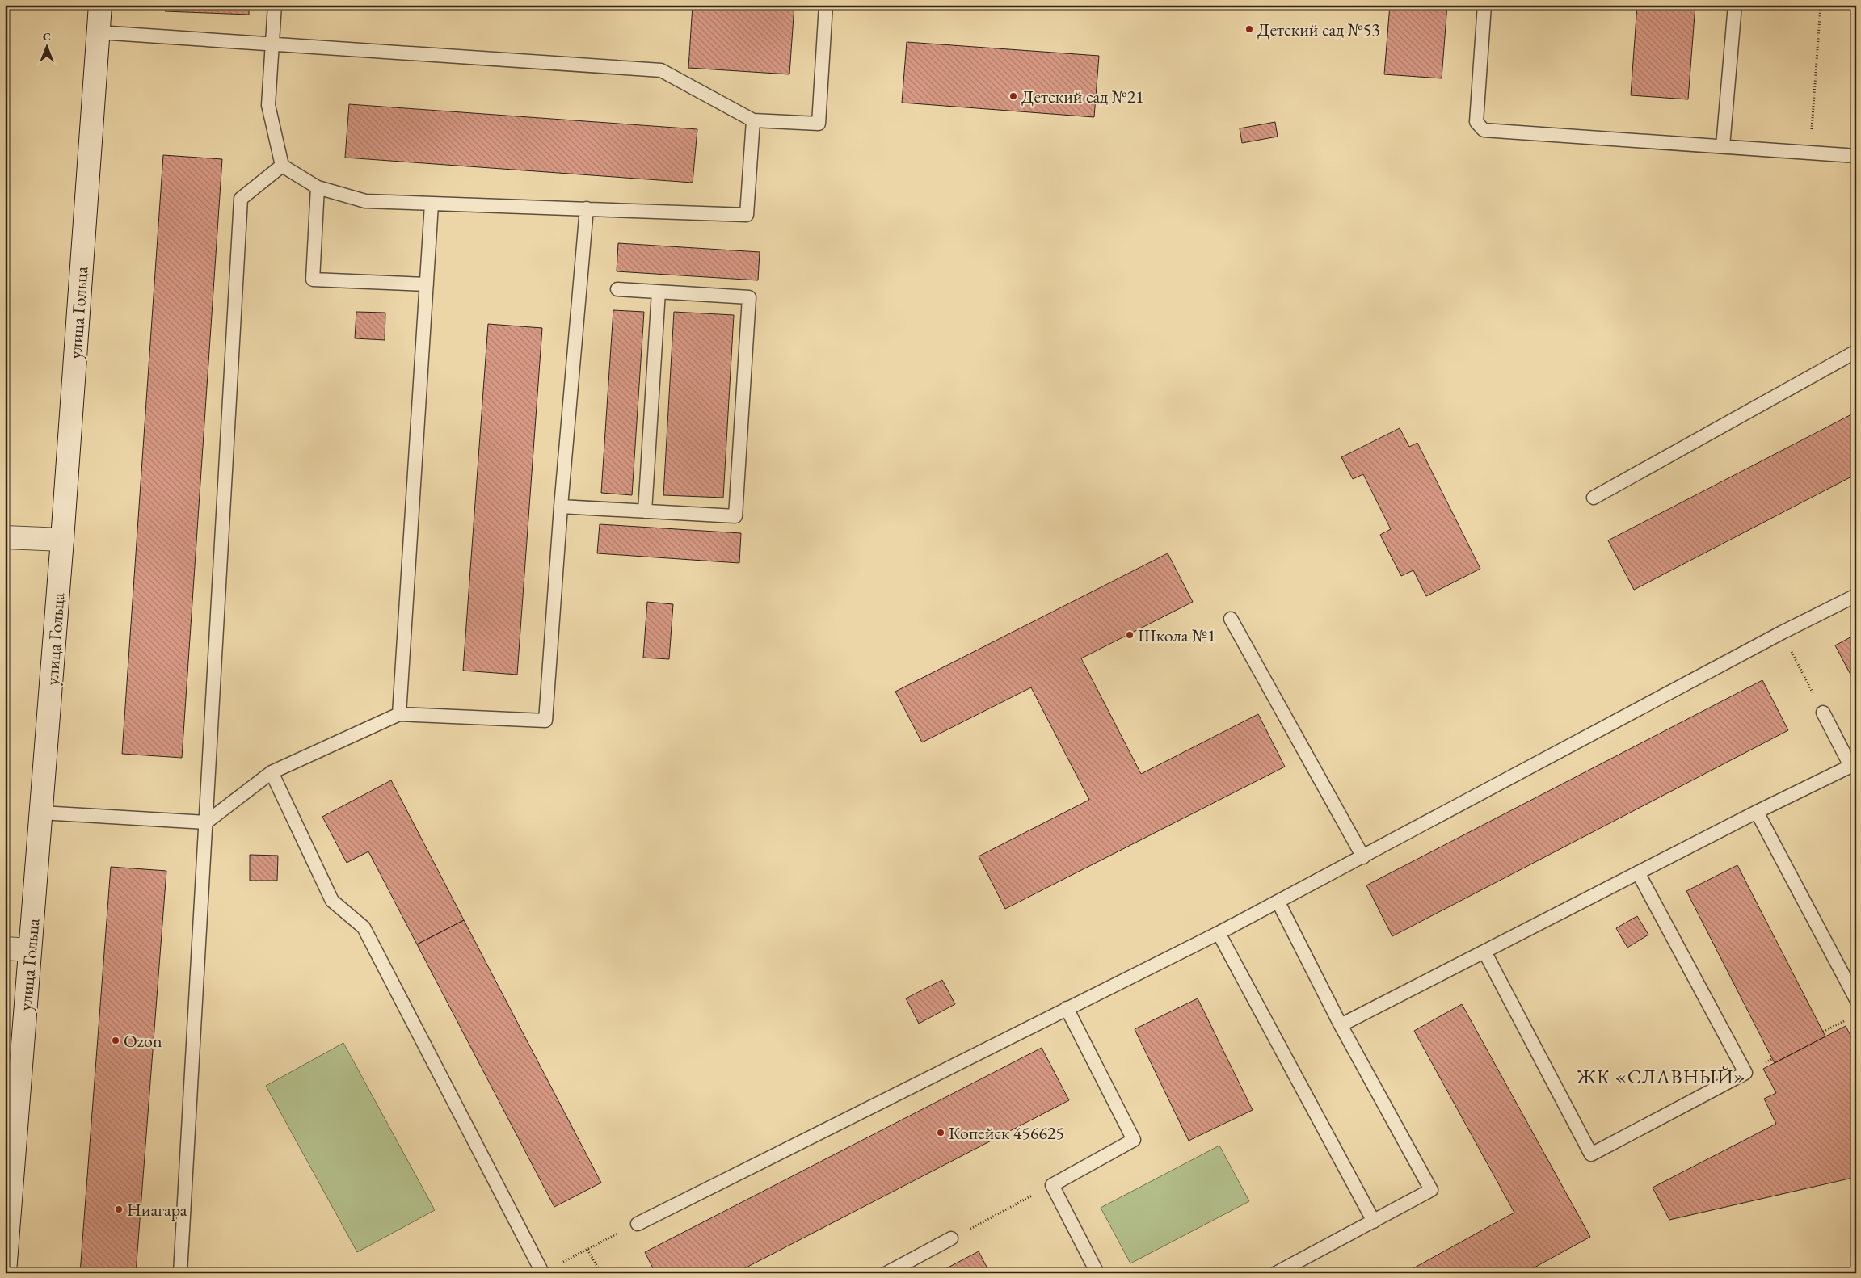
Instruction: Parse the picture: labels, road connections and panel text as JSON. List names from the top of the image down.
{
  "streets": {
    "street": ["улица Гольца"]
  },
  "districts": ["ЖК «СЛАВНЫЙ»"],
  "places": [
    "Детский сад №53",
    "Детский сад №21",
    "Школа №1",
    "Ozon",
    "Копейск 456625",
    "Ниагара"
  ],
  "north": "top"
}
